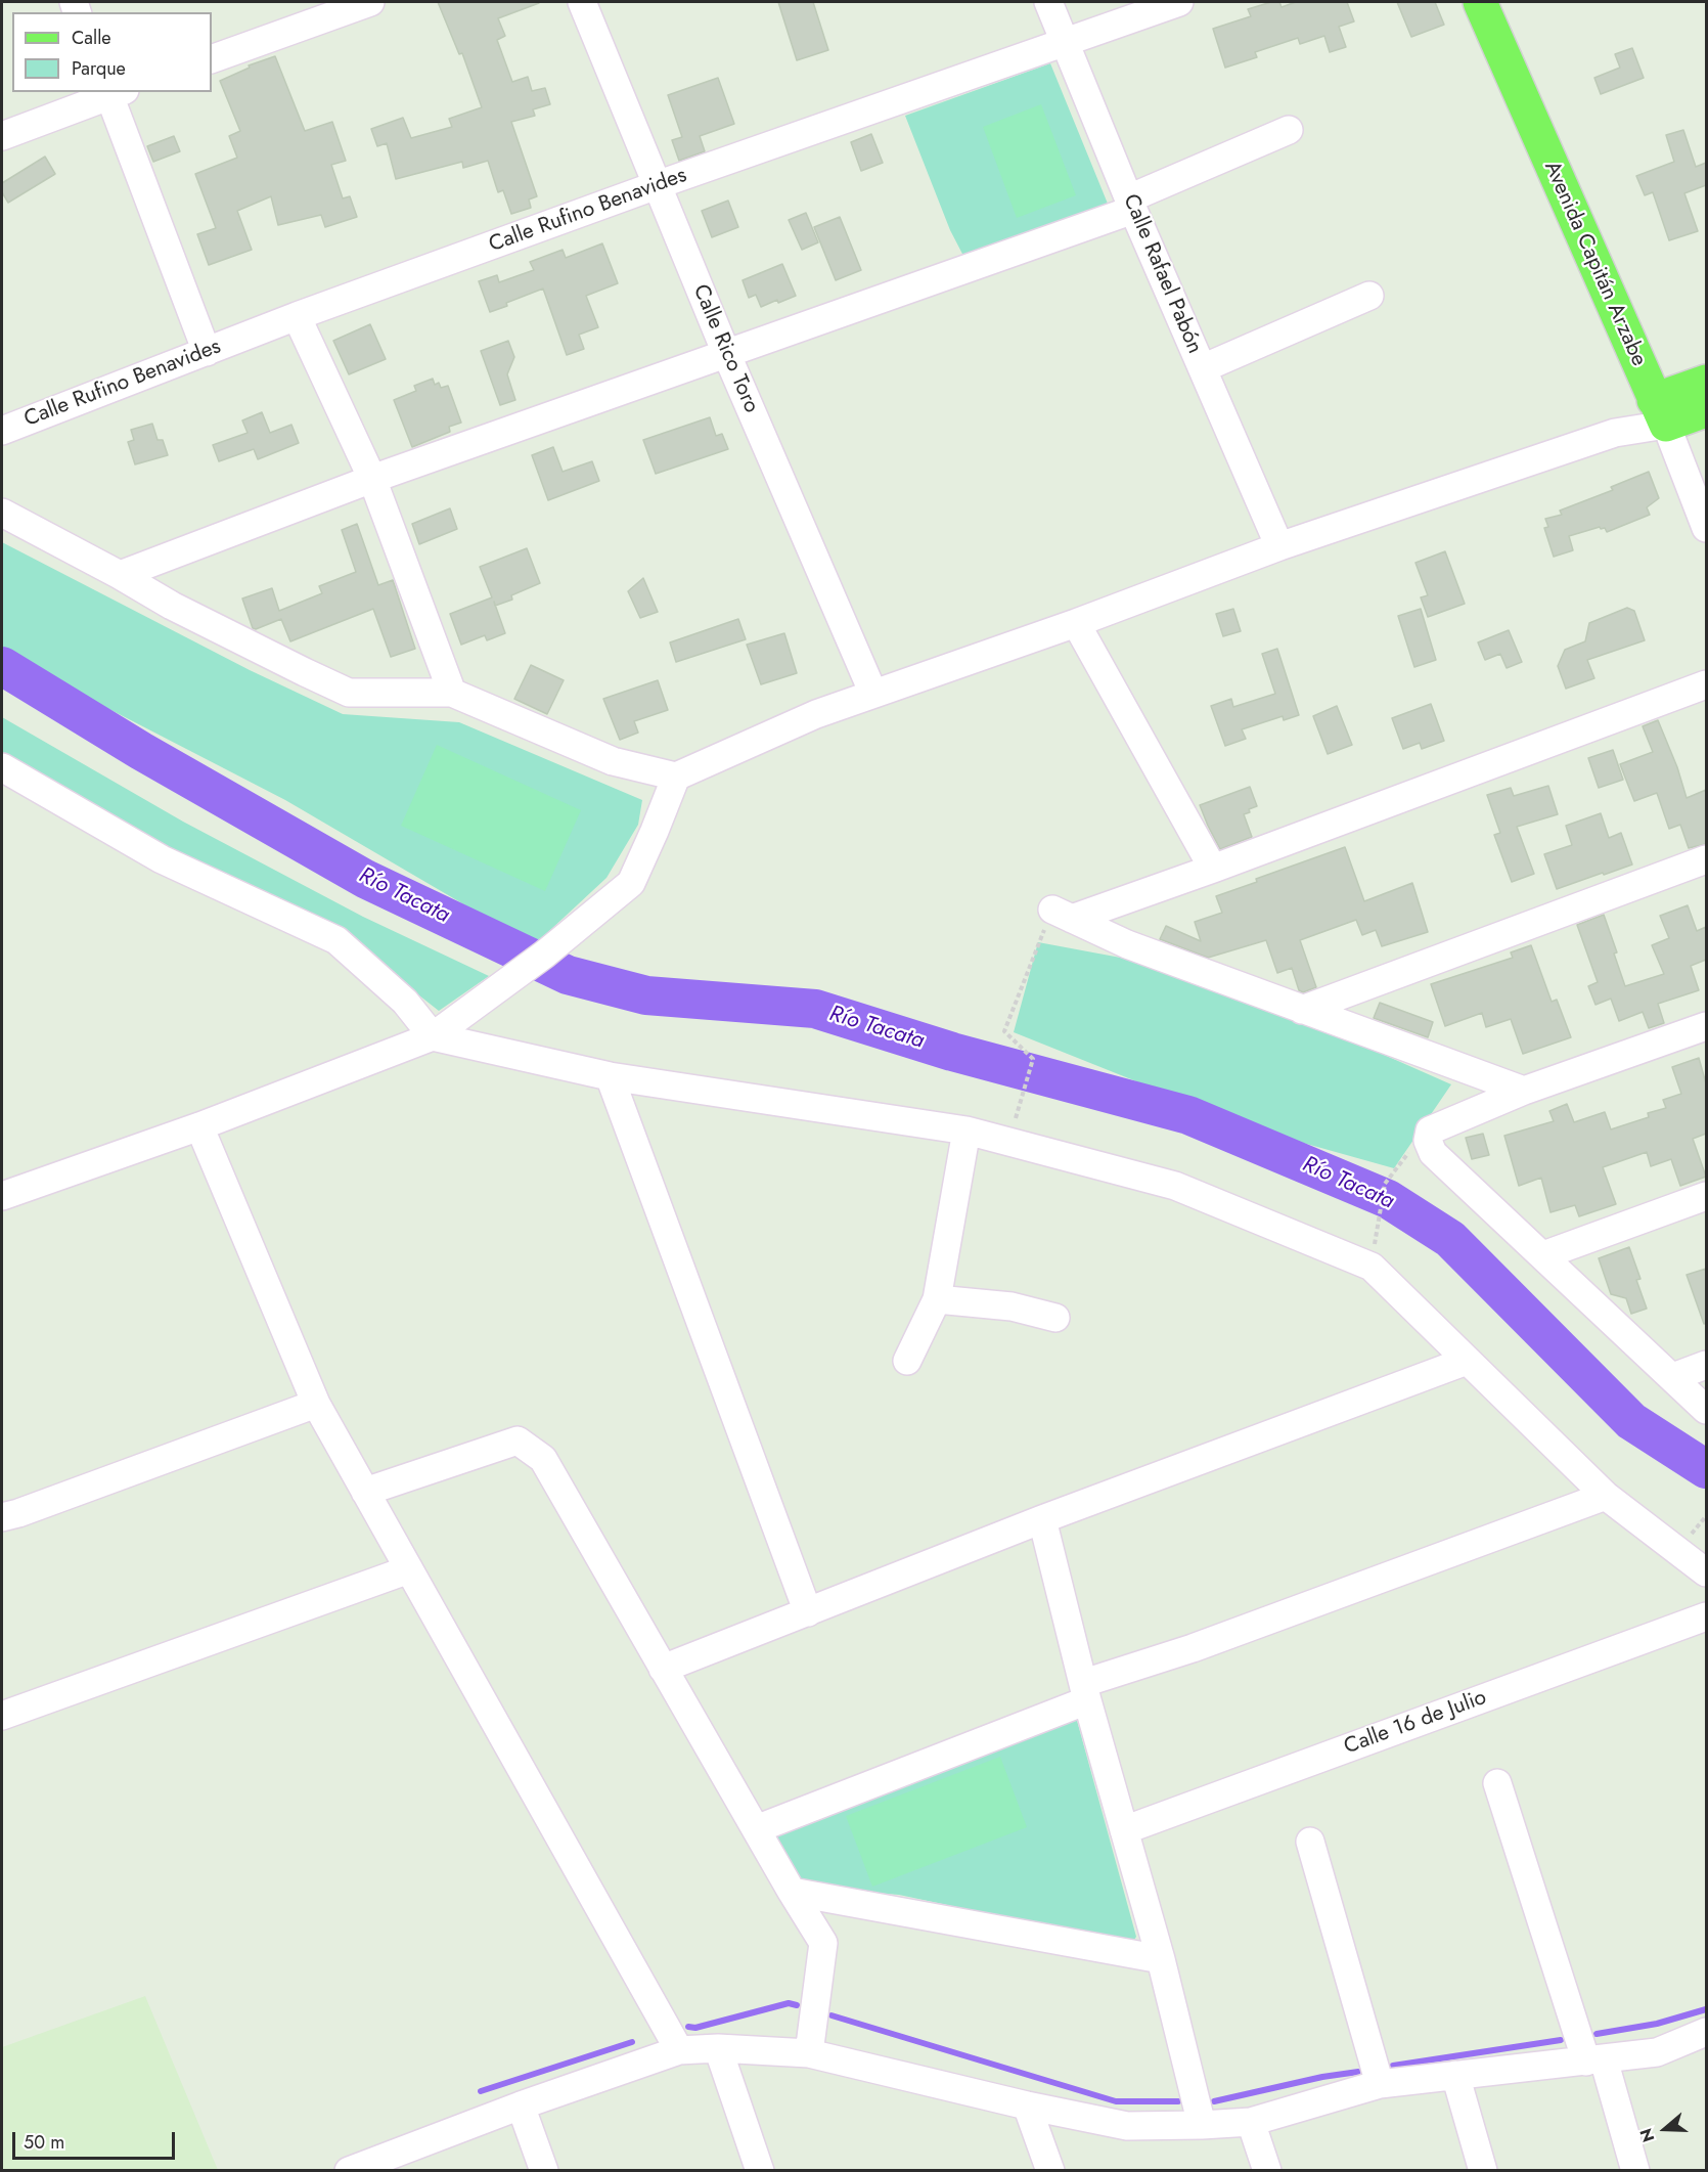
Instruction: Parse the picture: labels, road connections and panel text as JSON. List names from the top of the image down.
{
  "streets": {
    "main road": ["Avenida Capitán Arzabe"],
    "street": [
      "Calle Rufino Benavides",
      "Calle Rafael Pabón",
      "Calle Rico Toro",
      "Calle 16 de Julio"
    ]
  },
  "crossings": [
    ["Calle Rufino Benavides", "Calle Rafael Pabón"],
    ["Calle Rufino Benavides", "Calle Rico Toro"]
  ],
  "water": ["Río Tacata"],
  "legend": ["Calle", "Parque"],
  "scale_bar": "50 m",
  "north": "left"
}
